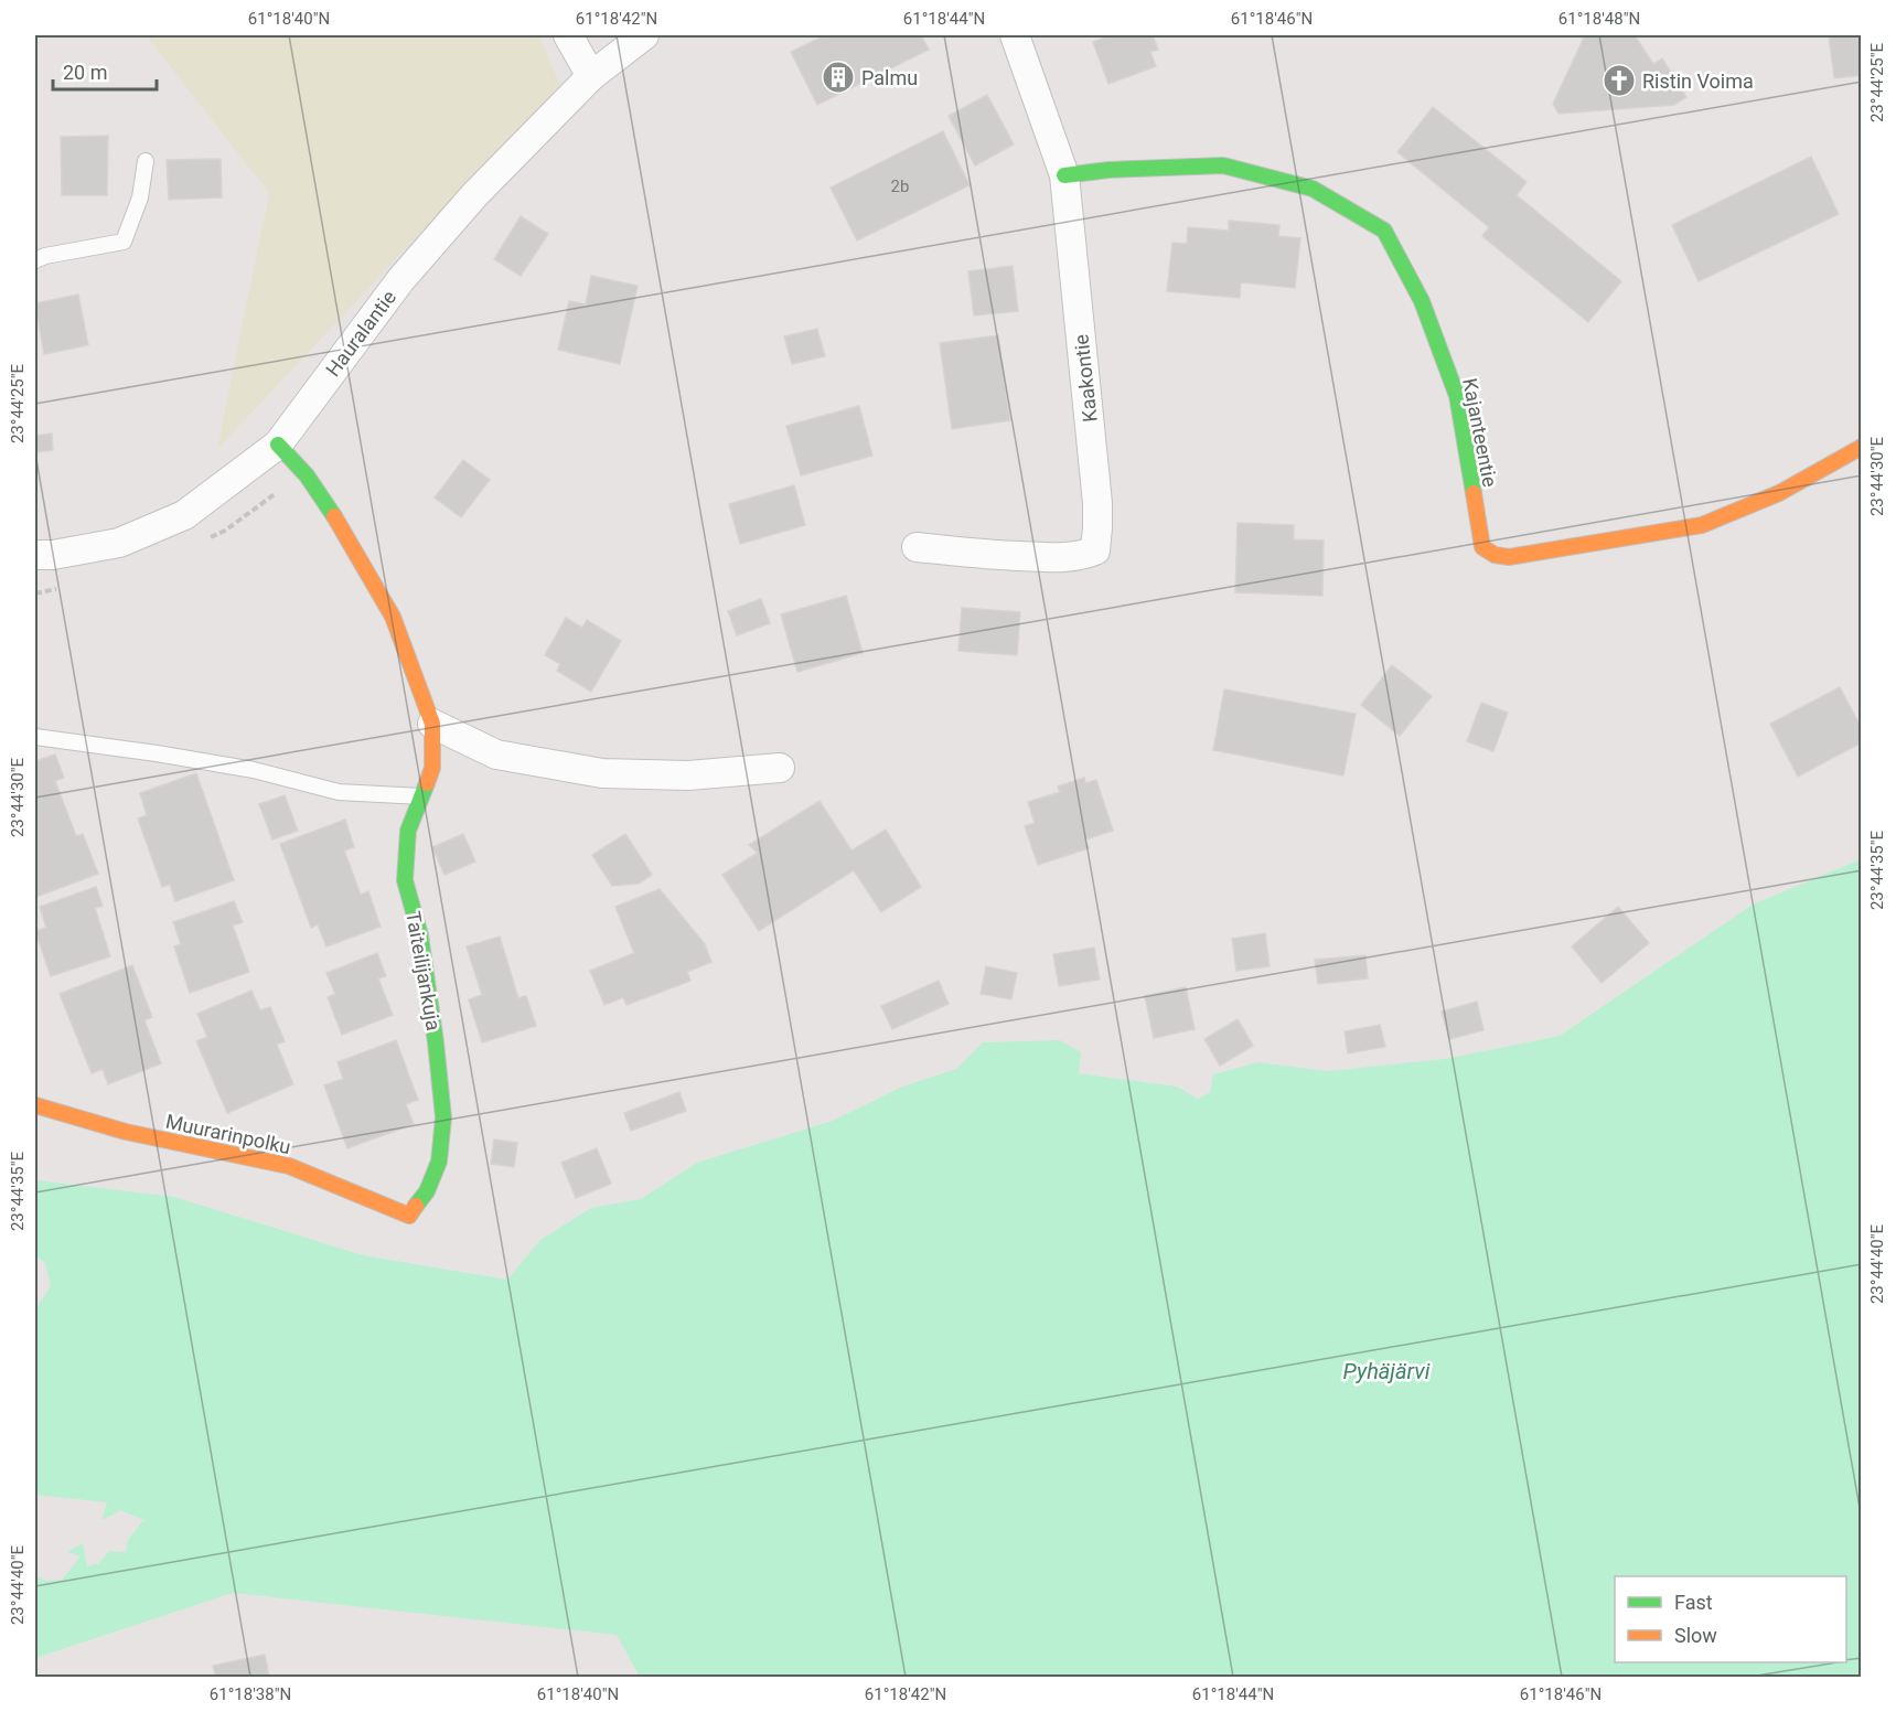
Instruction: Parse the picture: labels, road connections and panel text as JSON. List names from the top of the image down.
{
  "streets": {
    "street": [
      "Hauralantie",
      "Kaakontie",
      "Kajanteentie",
      "Taiteilijankuja",
      "Muurarinpolku"
    ]
  },
  "crossings": [
    ["Hauralantie", "Taiteilijankuja"],
    ["Kaakontie", "Kajanteentie"],
    ["Taiteilijankuja", "Muurarinpolku"]
  ],
  "water": ["Pyhäjärvi"],
  "places": {
    "building": ["Palmu"],
    "church": ["Ristin Voima"]
  },
  "house_numbers": ["2b"],
  "legend": ["Fast", "Slow"],
  "scale_bar": "20 m",
  "coordinates": [
    "61°18'40\"N",
    "61°18'42\"N",
    "61°18'44\"N",
    "61°18'46\"N",
    "61°18'48\"N",
    "23°44'25\"E",
    "23°44'30\"E",
    "23°44'35\"E",
    "23°44'40\"E",
    "61°18'38\"N"
  ]
}
